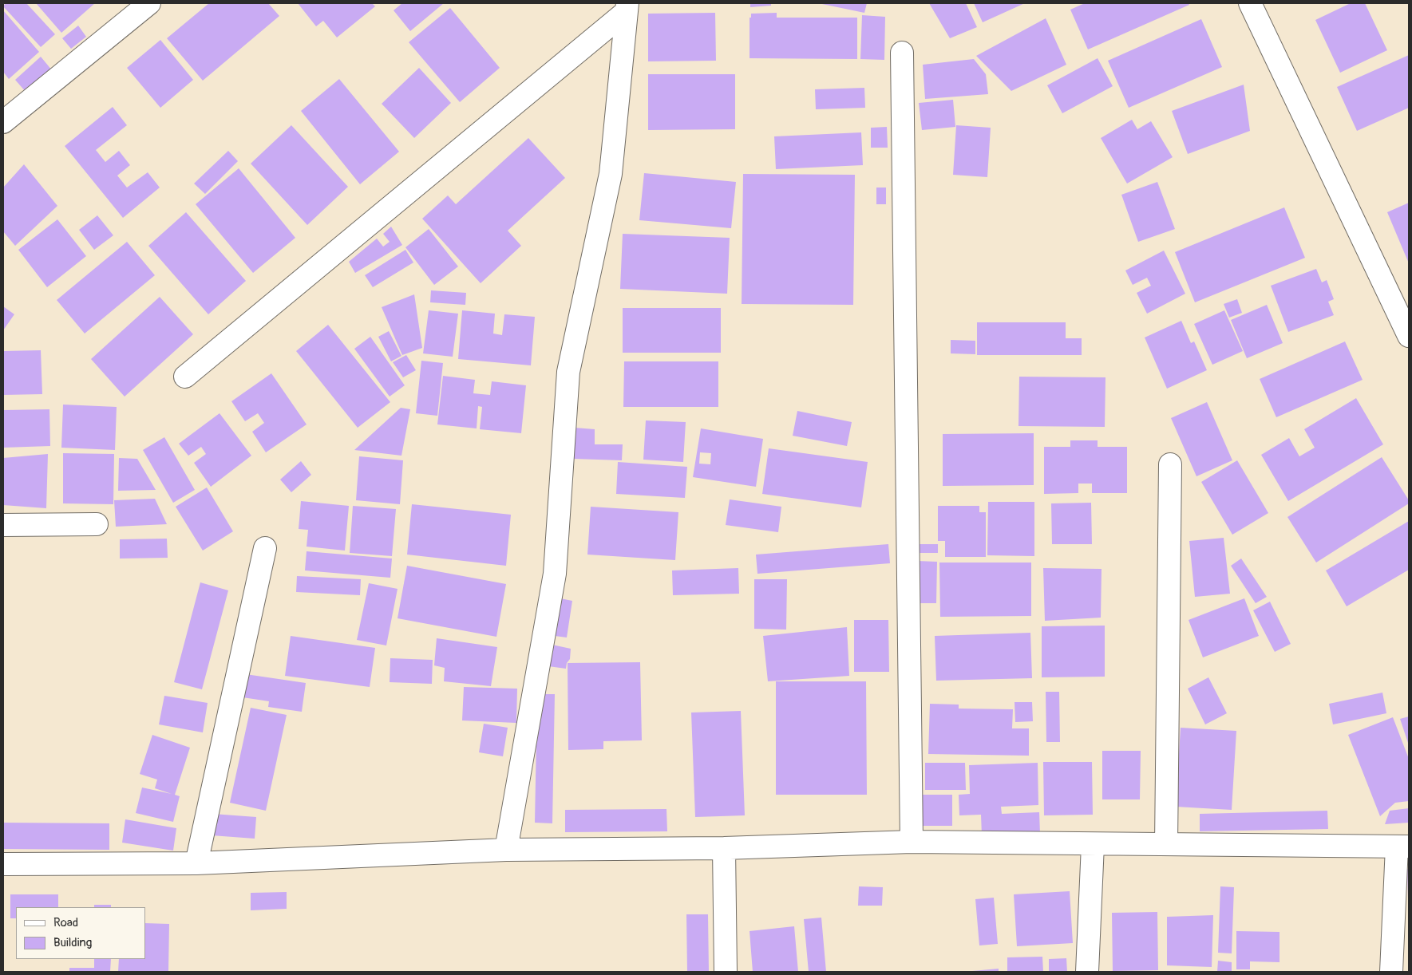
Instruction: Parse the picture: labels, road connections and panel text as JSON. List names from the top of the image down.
{
  "legend": ["Road", "Building"]
}
